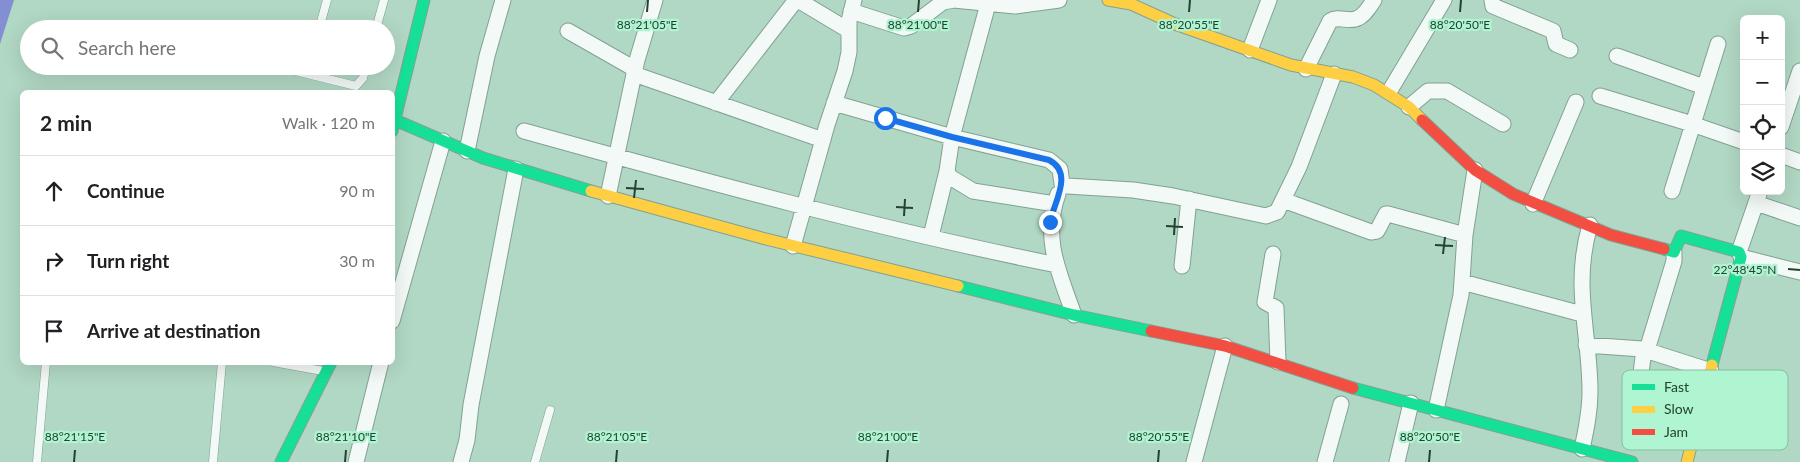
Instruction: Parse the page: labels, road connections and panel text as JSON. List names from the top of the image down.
{
  "legend": ["Fast", "Slow", "Jam"],
  "page": {
    "map_buttons": ["+", "−"],
    "search": "Search here",
    "heading": ["2 min", "Walk · 120 m"],
    "list": [
      ["Continue", "90 m"],
      ["Turn right", "30 m"],
      "Arrive at destination"
    ]
  },
  "coordinates": [
    "88°21'05\"E",
    "88°21'00\"E",
    "88°20'55\"E",
    "88°20'50\"E",
    "22°48'45\"N",
    "88°21'15\"E",
    "88°21'10\"E"
  ]
}
